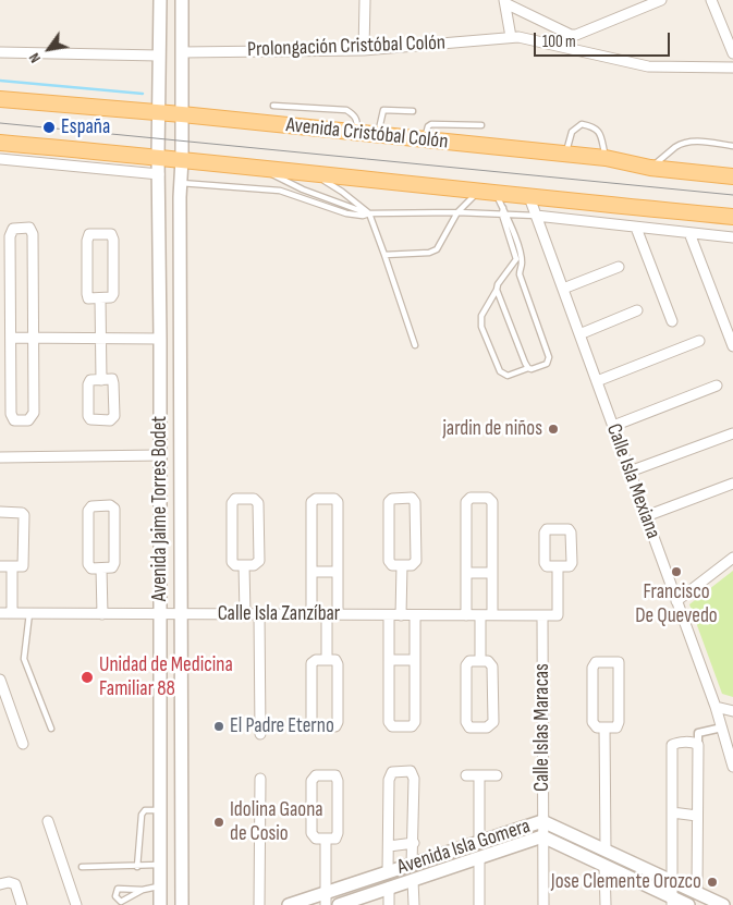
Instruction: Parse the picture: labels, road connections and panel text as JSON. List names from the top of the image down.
{
  "streets": {
    "main road": ["Avenida Cristóbal Colón"],
    "street": [
      "Prolongación Cristóbal Colón",
      "Calle Isla Mexiana",
      "Avenida Jaime Torres Bodet",
      "Calle Isla Zanzíbar",
      "Calle Islas Maracas",
      "Avenida Isla Gomera"
    ]
  },
  "crossings": [
    ["Prolongación Cristóbal Colón", "Avenida Jaime Torres Bodet"],
    ["Avenida Cristóbal Colón", "Avenida Jaime Torres Bodet"],
    ["Avenida Jaime Torres Bodet", "Calle Isla Zanzíbar"],
    ["Calle Isla Zanzíbar", "Calle Islas Maracas"],
    ["Calle Islas Maracas", "Avenida Isla Gomera"]
  ],
  "places": [
    "España",
    "jardin de niños",
    "Francisco De Quevedo",
    "Unidad de Medicina Familiar 88",
    "El Padre Eterno",
    "Idolina Gaona de Cosio",
    "Jose Clemente Orozco"
  ],
  "scale_bar": "100 m",
  "north": "bottom left"
}
